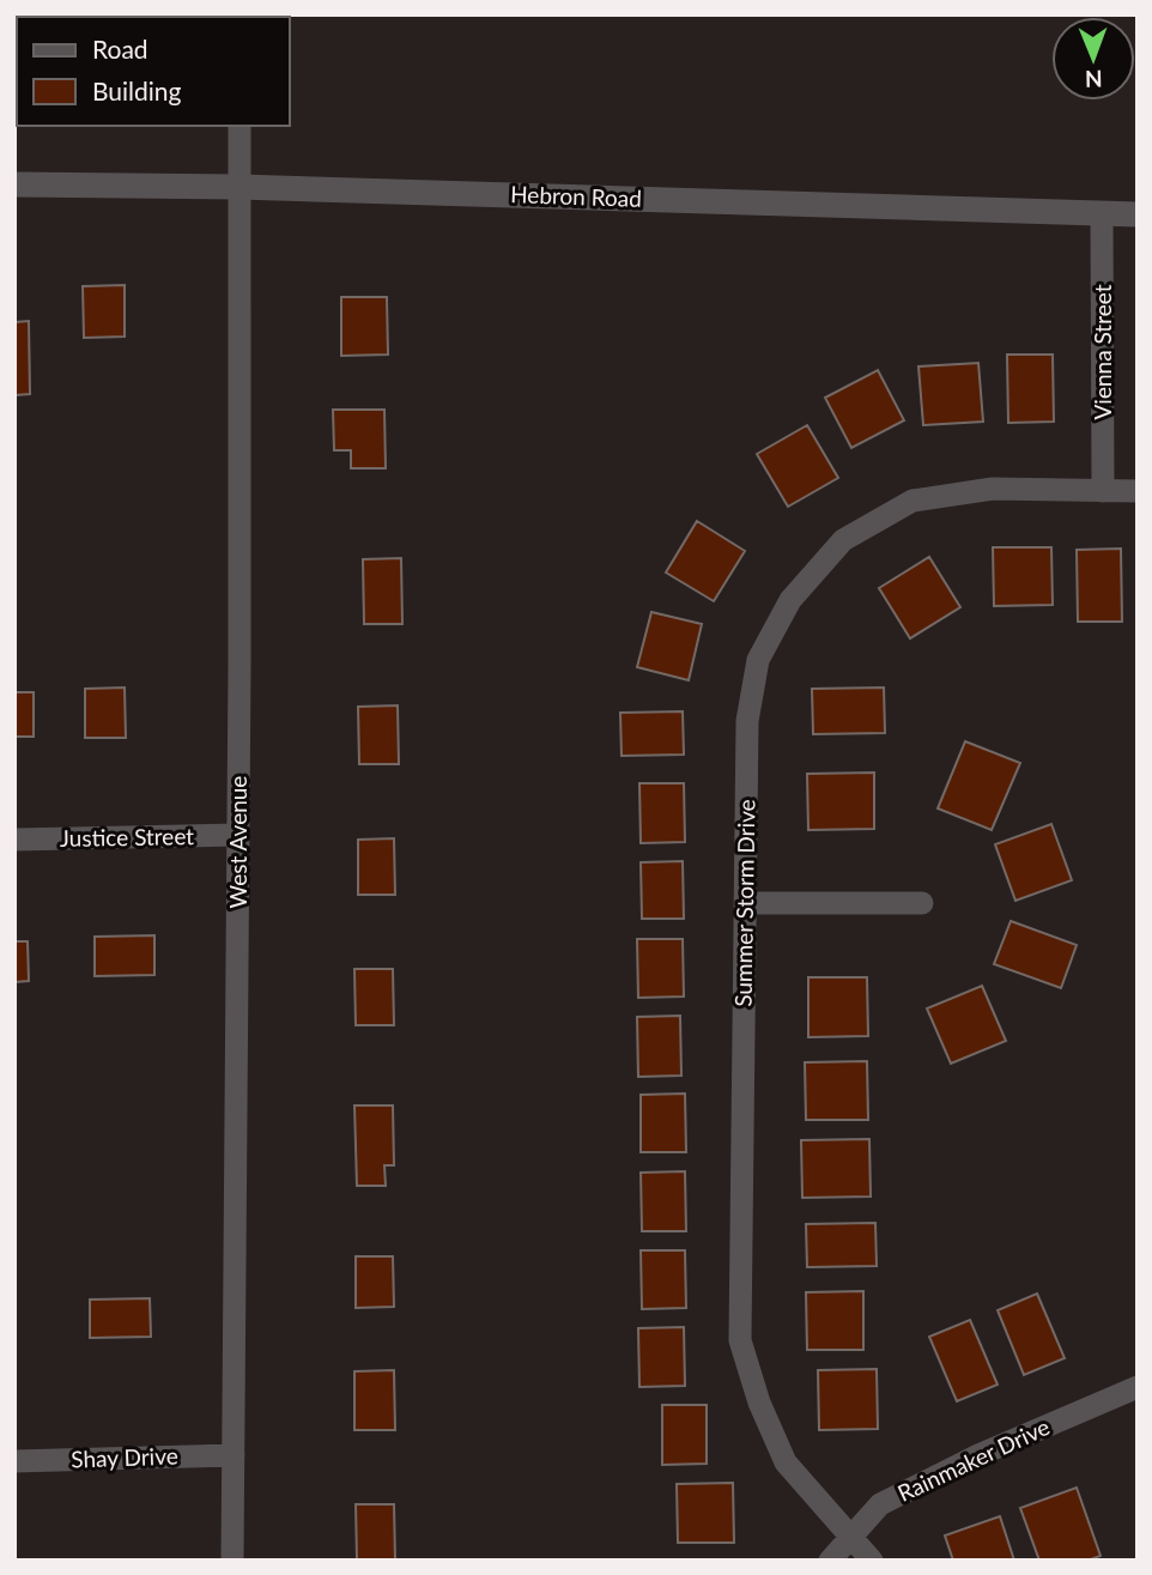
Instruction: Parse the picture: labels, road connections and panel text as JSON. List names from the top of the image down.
{
  "streets": {
    "street": [
      "Hebron Road",
      "Vienna Street",
      "Justice Street",
      "West Avenue",
      "Summer Storm Drive",
      "Shay Drive",
      "Rainmaker Drive"
    ]
  },
  "crossings": [
    ["Hebron Road", "Vienna Street"],
    ["Hebron Road", "West Avenue"],
    ["Vienna Street", "Summer Storm Drive"],
    ["Justice Street", "West Avenue"],
    ["West Avenue", "Shay Drive"],
    ["Summer Storm Drive", "Rainmaker Drive"]
  ],
  "legend": ["Road", "Building"],
  "north": "bottom"
}
